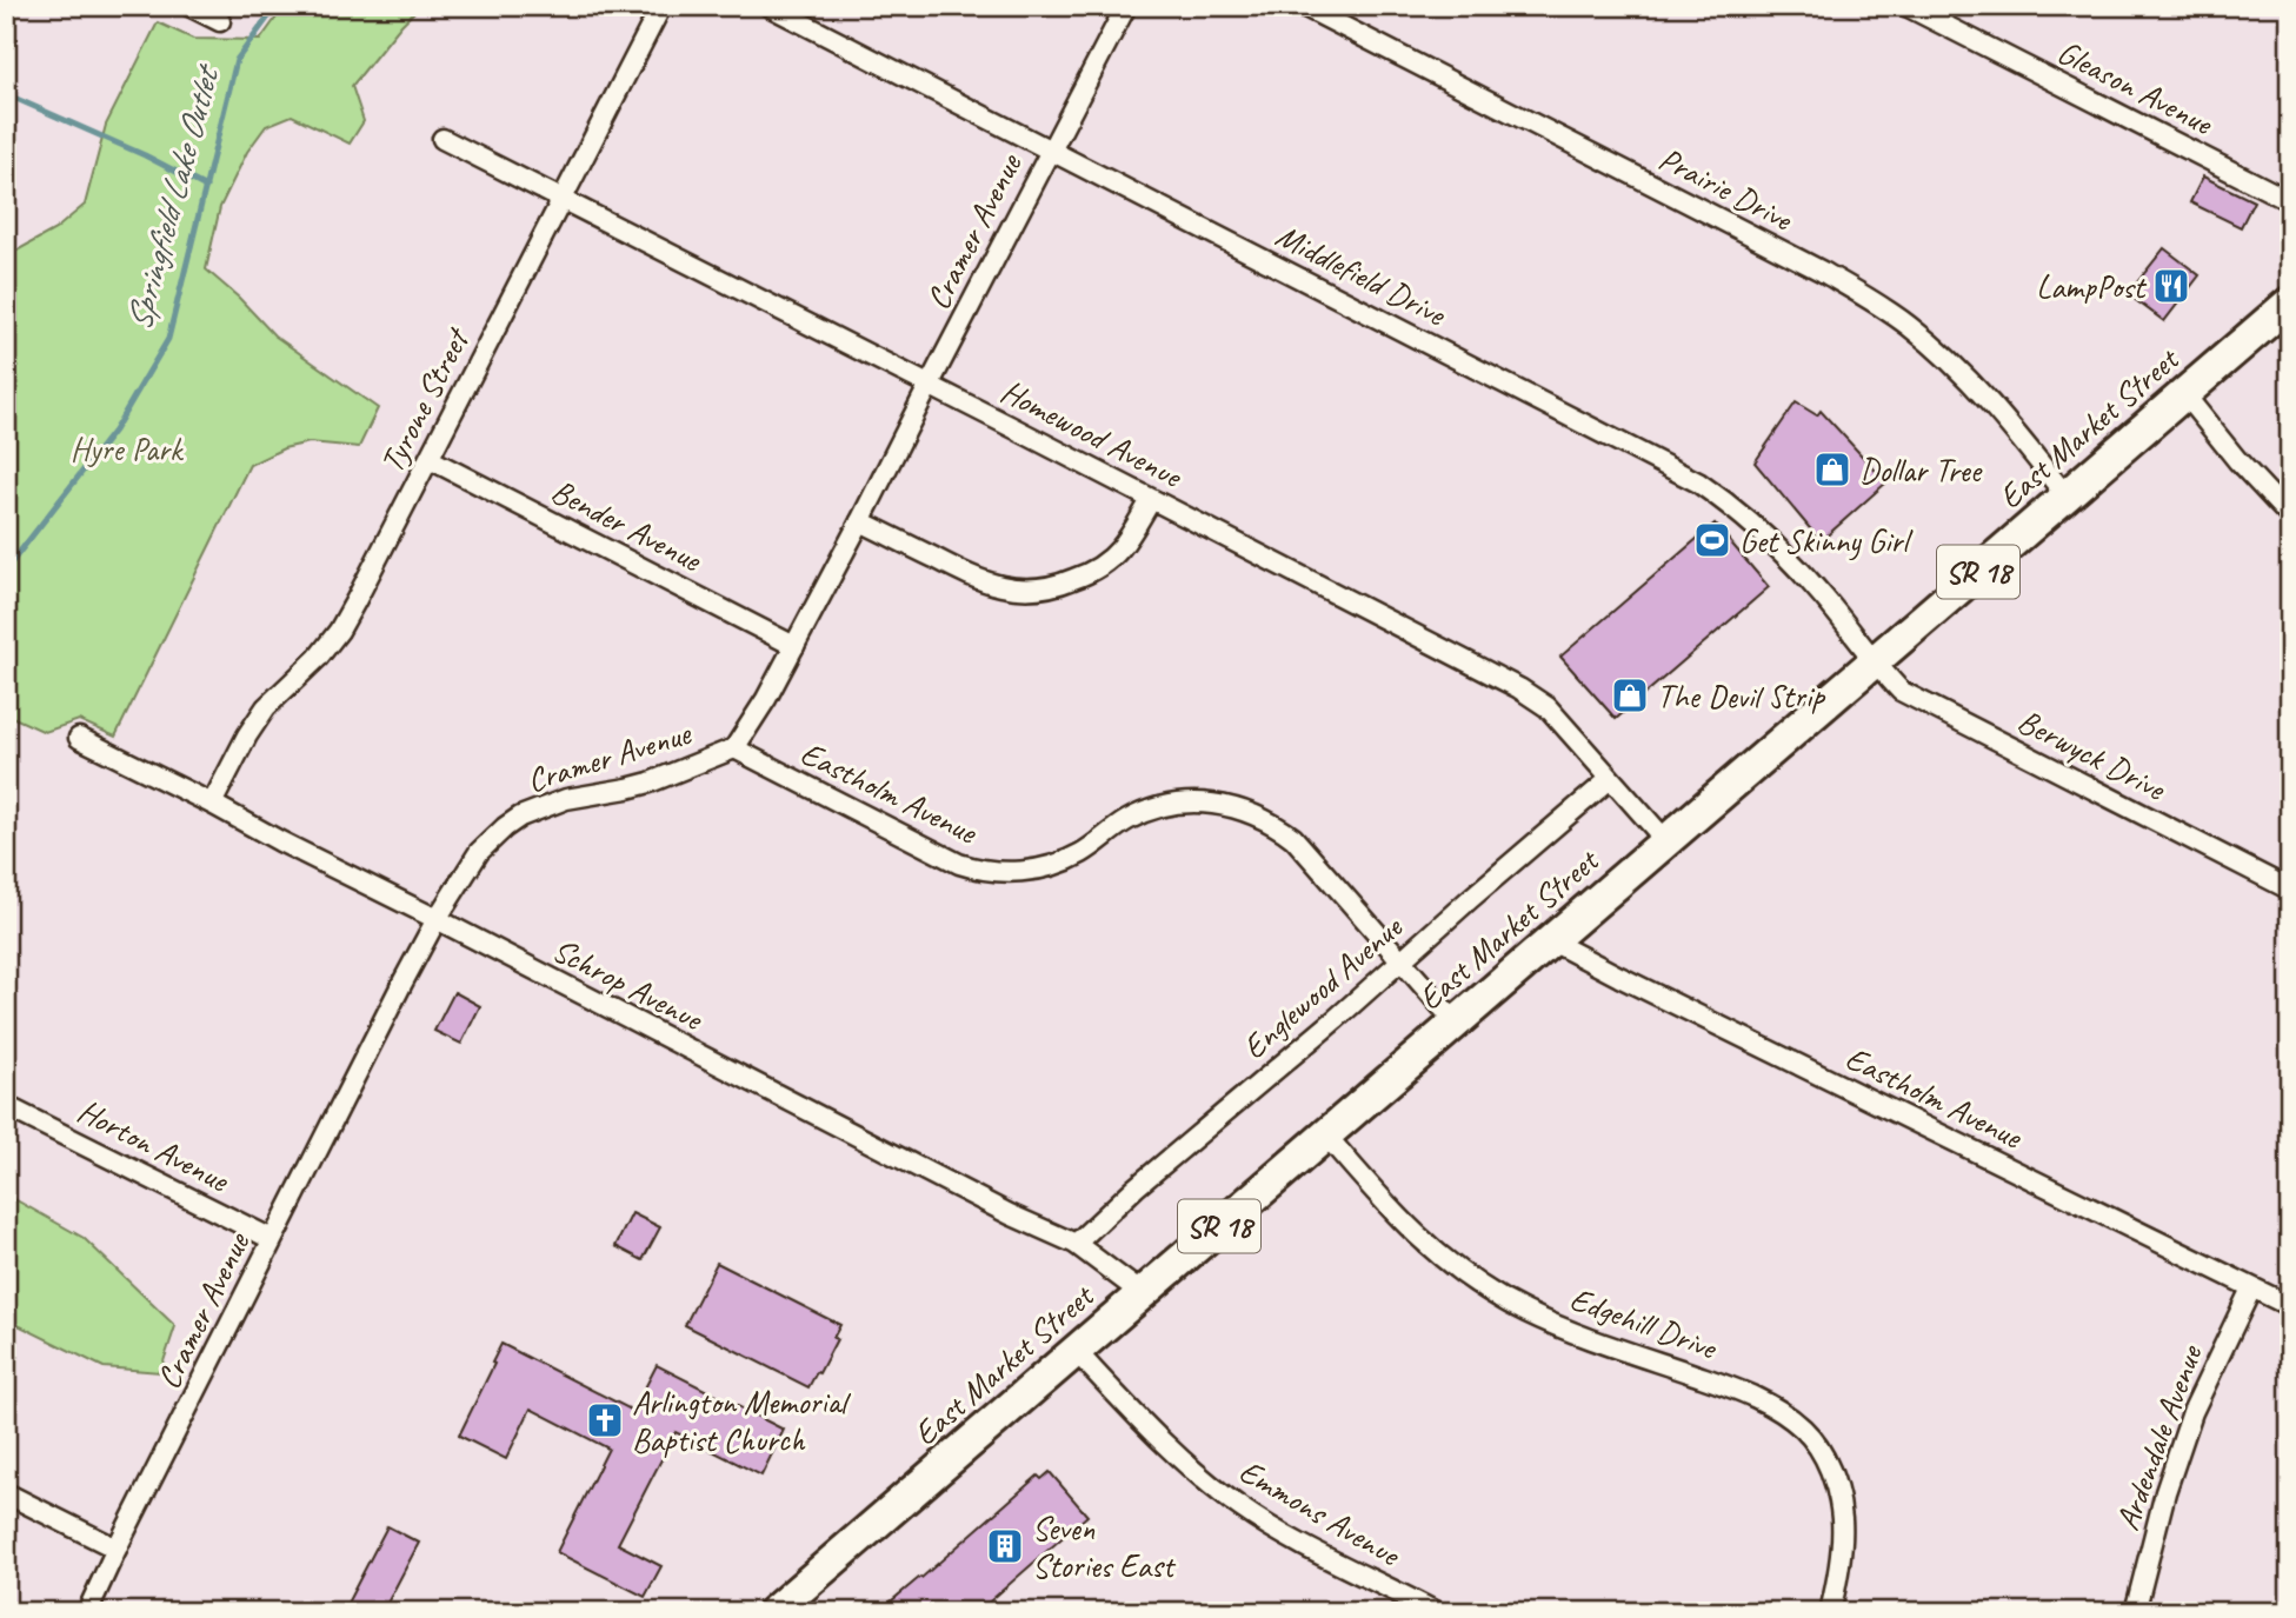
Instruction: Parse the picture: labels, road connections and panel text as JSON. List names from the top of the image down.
{
  "streets": {
    "main road": ["East Market Street", "SR 18"],
    "street": [
      "Gleason Avenue",
      "Prairie Drive",
      "Cramer Avenue",
      "Middlefield Drive",
      "Tyrone Street",
      "Homewood Avenue",
      "Bender Avenue",
      "Berwyck Drive",
      "Eastholm Avenue",
      "Schrop Avenue",
      "Englewood Avenue",
      "Horton Avenue",
      "Edgehill Drive",
      "Ardendale Avenue",
      "Emmons Avenue"
    ]
  },
  "crossings": [
    ["Prairie Drive", "East Market Street"],
    ["Cramer Avenue", "Middlefield Drive"],
    ["Cramer Avenue", "Homewood Avenue"],
    ["Cramer Avenue", "Bender Avenue"],
    ["Cramer Avenue", "Eastholm Avenue"],
    ["Cramer Avenue", "Schrop Avenue"],
    ["Cramer Avenue", "Horton Avenue"],
    ["Middlefield Drive", "East Market Street"],
    ["Middlefield Drive", "Berwyck Drive"],
    ["Tyrone Street", "Homewood Avenue"],
    ["Tyrone Street", "Bender Avenue"],
    ["Tyrone Street", "Schrop Avenue"],
    ["East Market Street", "Homewood Avenue"],
    ["East Market Street", "Berwyck Drive"],
    ["East Market Street", "Eastholm Avenue"],
    ["East Market Street", "Schrop Avenue"],
    ["East Market Street", "Edgehill Drive"],
    ["East Market Street", "Emmons Avenue"],
    ["Homewood Avenue", "Englewood Avenue"],
    ["Eastholm Avenue", "Englewood Avenue"],
    ["Eastholm Avenue", "Ardendale Avenue"],
    ["Schrop Avenue", "Englewood Avenue"]
  ],
  "water": ["Springfield Lake Outlet"],
  "parks": ["Hyre Park"],
  "places": {
    "restaurant": ["LampPost"],
    "shop": ["Dollar Tree", "The Devil Strip"],
    "sports": ["Get Skinny Girl"],
    "church": ["Arlington Memorial Baptist Church"],
    "building": ["Seven Stories East"]
  }
}
